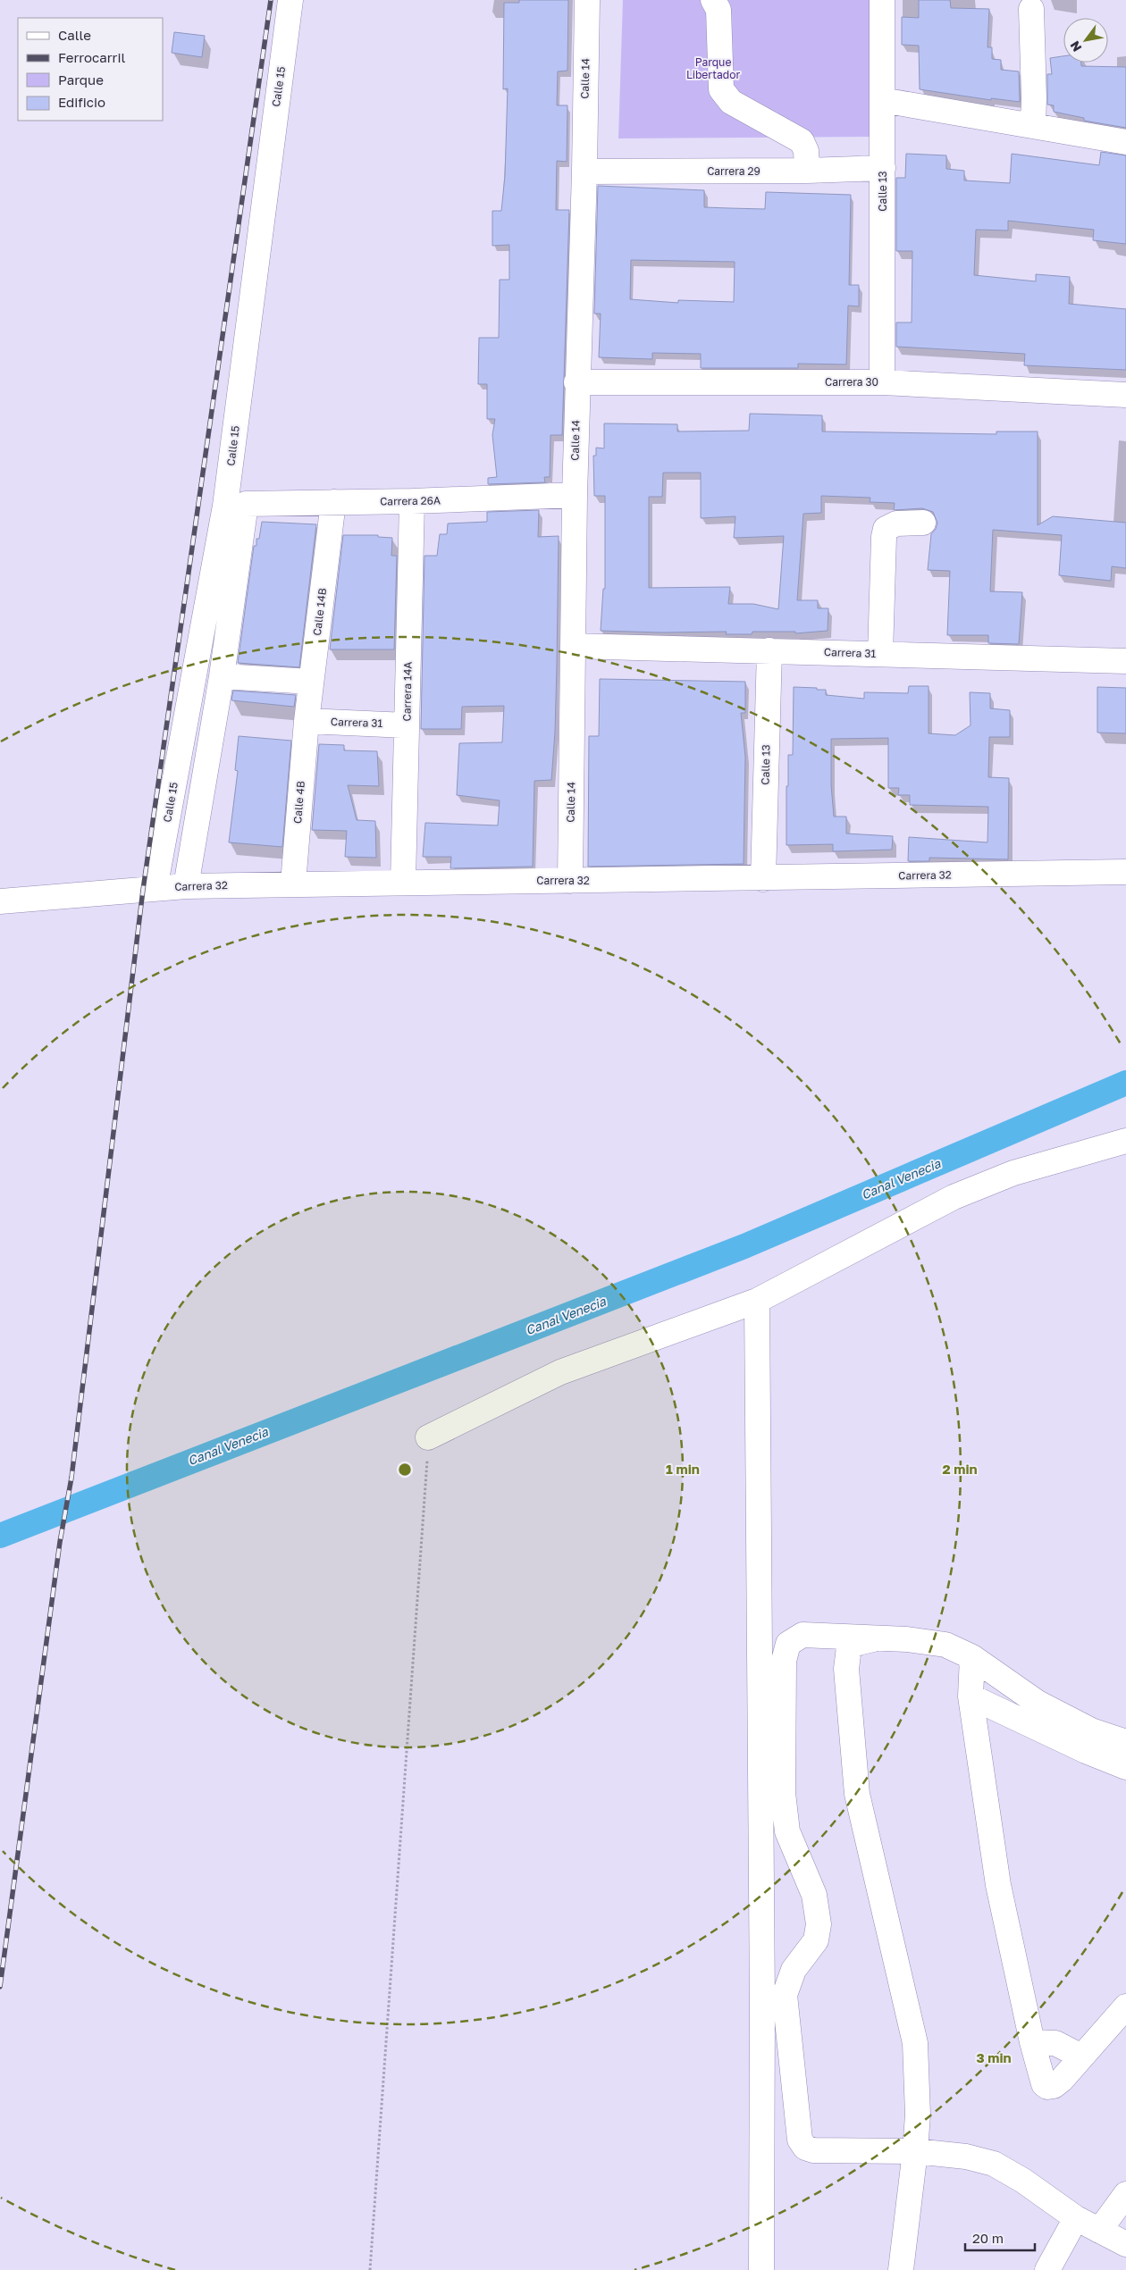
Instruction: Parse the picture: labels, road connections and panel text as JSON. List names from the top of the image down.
{
  "streets": {
    "street": [
      "Calle 14",
      "Calle 15",
      "Carrera 29",
      "Calle 13",
      "Carrera 30",
      "Carrera 26A",
      "Calle 14B",
      "Carrera 31",
      "Carrera 14A",
      "Calle 4B",
      "Carrera 32"
    ]
  },
  "crossings": [
    ["Calle 14", "Carrera 29"],
    ["Calle 14", "Carrera 30"],
    ["Calle 14", "Carrera 26A"],
    ["Calle 14", "Carrera 31"],
    ["Calle 14", "Carrera 32"],
    ["Calle 15", "Carrera 32"],
    ["Carrera 29", "Calle 13"],
    ["Calle 13", "Carrera 30"],
    ["Calle 13", "Carrera 31"],
    ["Calle 13", "Carrera 32"],
    ["Carrera 26A", "Calle 14B"],
    ["Carrera 26A", "Carrera 14A"],
    ["Calle 14B", "Carrera 31"],
    ["Calle 14B", "Calle 4B"],
    ["Carrera 31", "Carrera 14A"],
    ["Carrera 31", "Calle 4B"],
    ["Carrera 14A", "Carrera 32"],
    ["Calle 4B", "Carrera 32"]
  ],
  "water": ["Canal Venecia"],
  "parks": ["Parque Libertador"],
  "legend": [
    "Calle",
    "Ferrocarril",
    "Parque",
    "Edificio"
  ],
  "scale_bar": "20 m",
  "north": "bottom left",
  "rings": ["1 min", "2 min", "3 min"]
}
